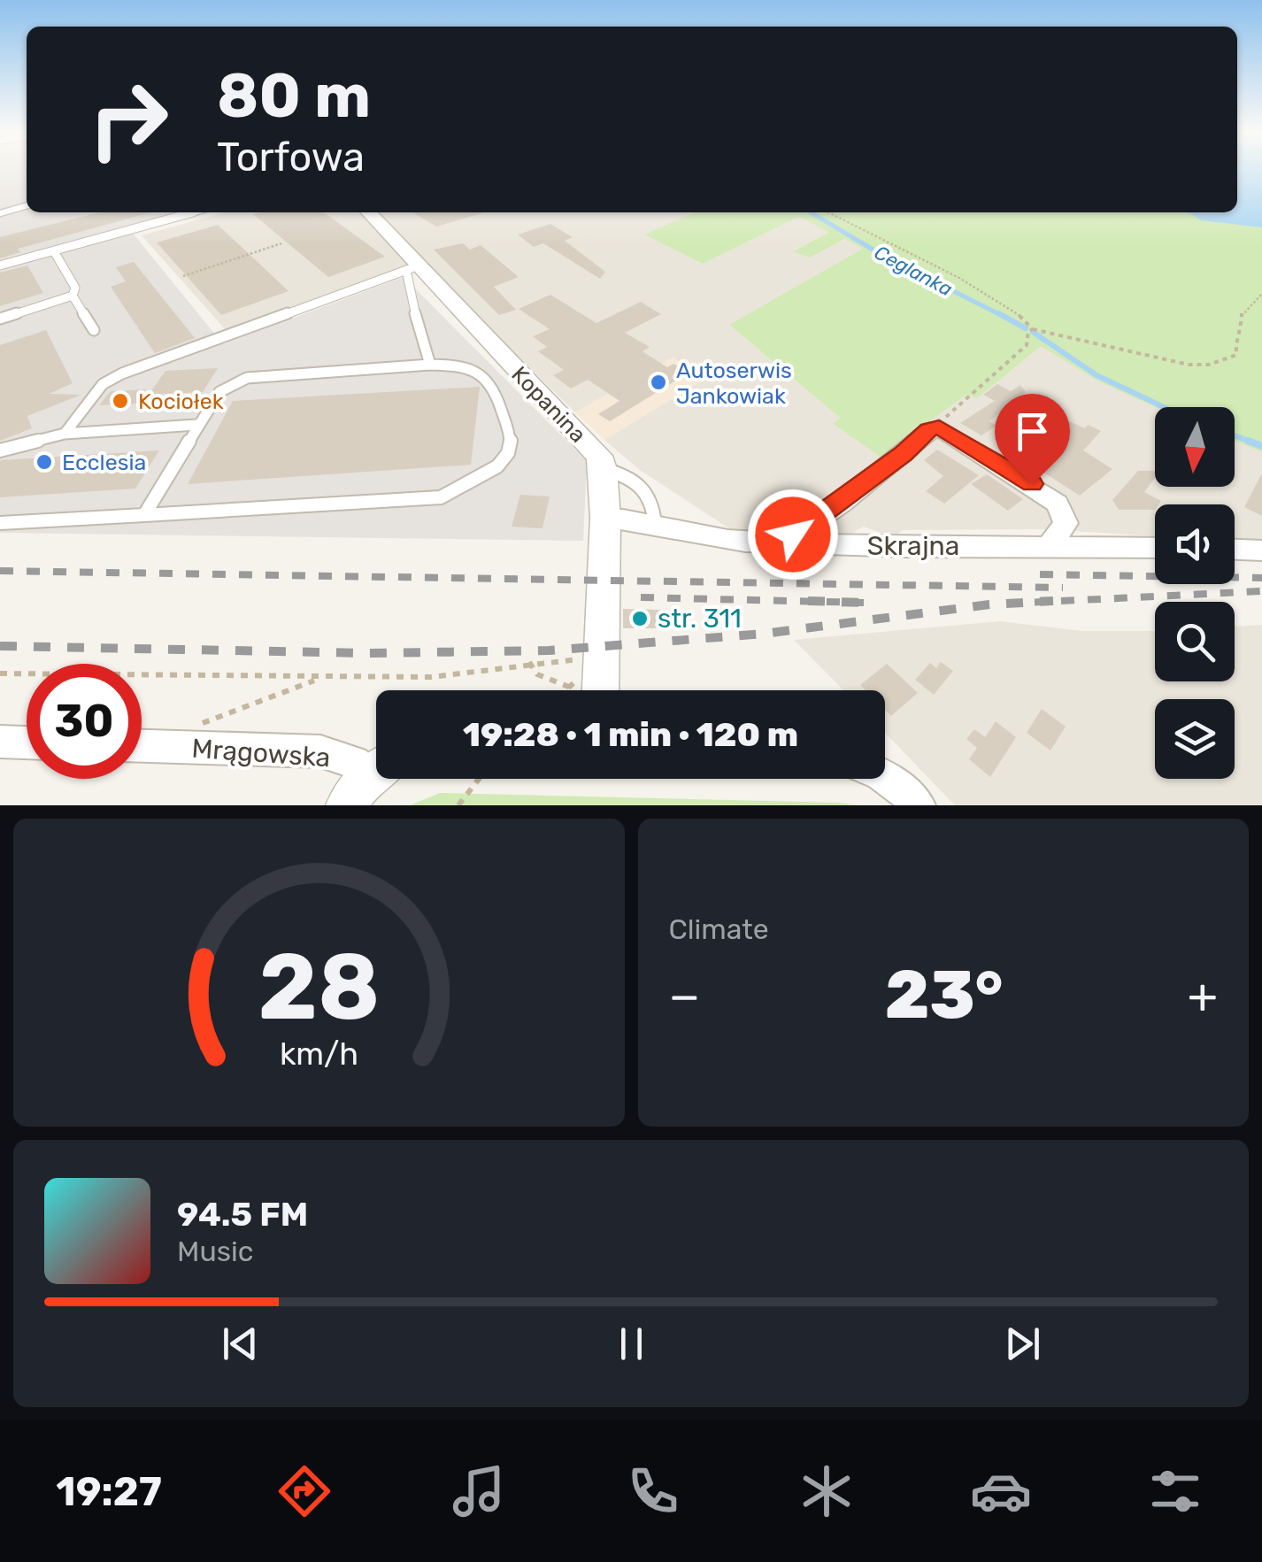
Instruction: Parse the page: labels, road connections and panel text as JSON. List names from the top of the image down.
{
  "streets": {
    "street": ["Kopanina", "Skrajna", "Mrągowska"]
  },
  "water": ["Ceglanka"],
  "places": [
    "Autoserwis Jankowiak",
    "Kociołek",
    "Ecclesia",
    "str. 311"
  ],
  "north": "bottom",
  "page": {
    "turn": ["80 m", "Torfowa"],
    "limit": "30",
    "trip": "19:28 · 1 min · 120 m",
    "tile": "Climate",
    "heat": ["−", "23°", "+"],
    "song": ["94.5 FM", "Music"],
    "tabs": "19:27",
    "gauge": ["28", "km/h"]
  }
}
